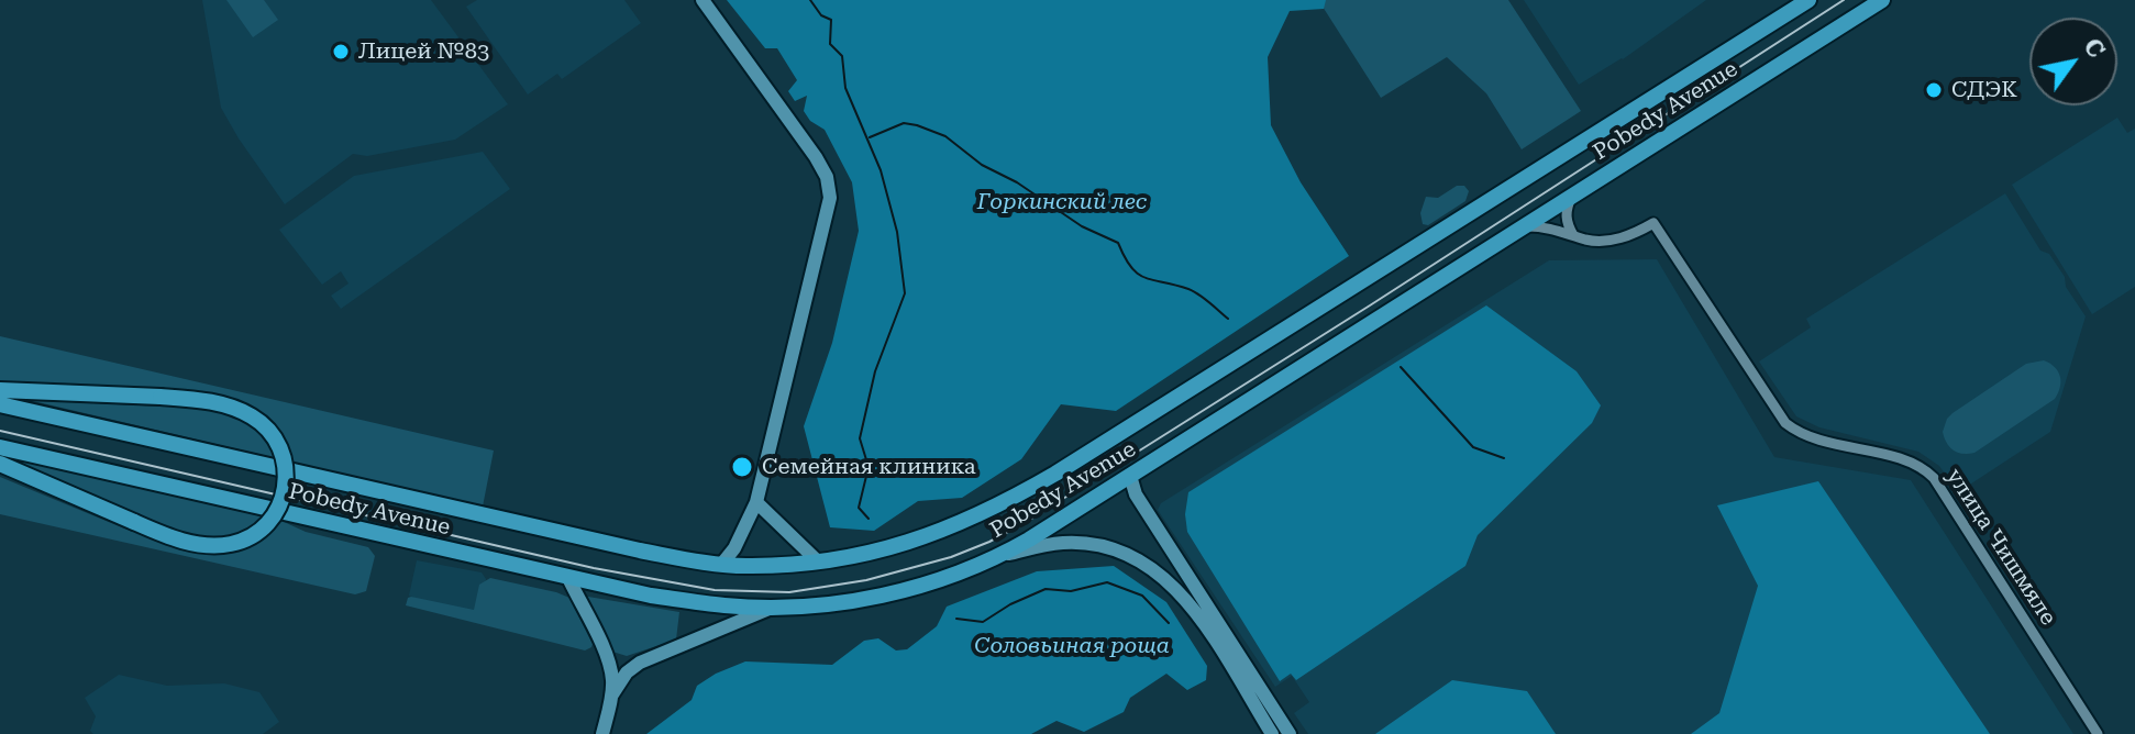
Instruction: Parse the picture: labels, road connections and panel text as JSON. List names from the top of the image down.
{
  "streets": {
    "main road": ["Pobedy Avenue"],
    "street": ["улица Чишмяле"]
  },
  "crossings": [
    ["Pobedy Avenue", "улица Чишмяле"]
  ],
  "parks": ["Горкинский лес", "Соловьиная роща"],
  "places": ["Лицей №83", "СДЭК", "Семейная клиника"],
  "north": "top right"
}
